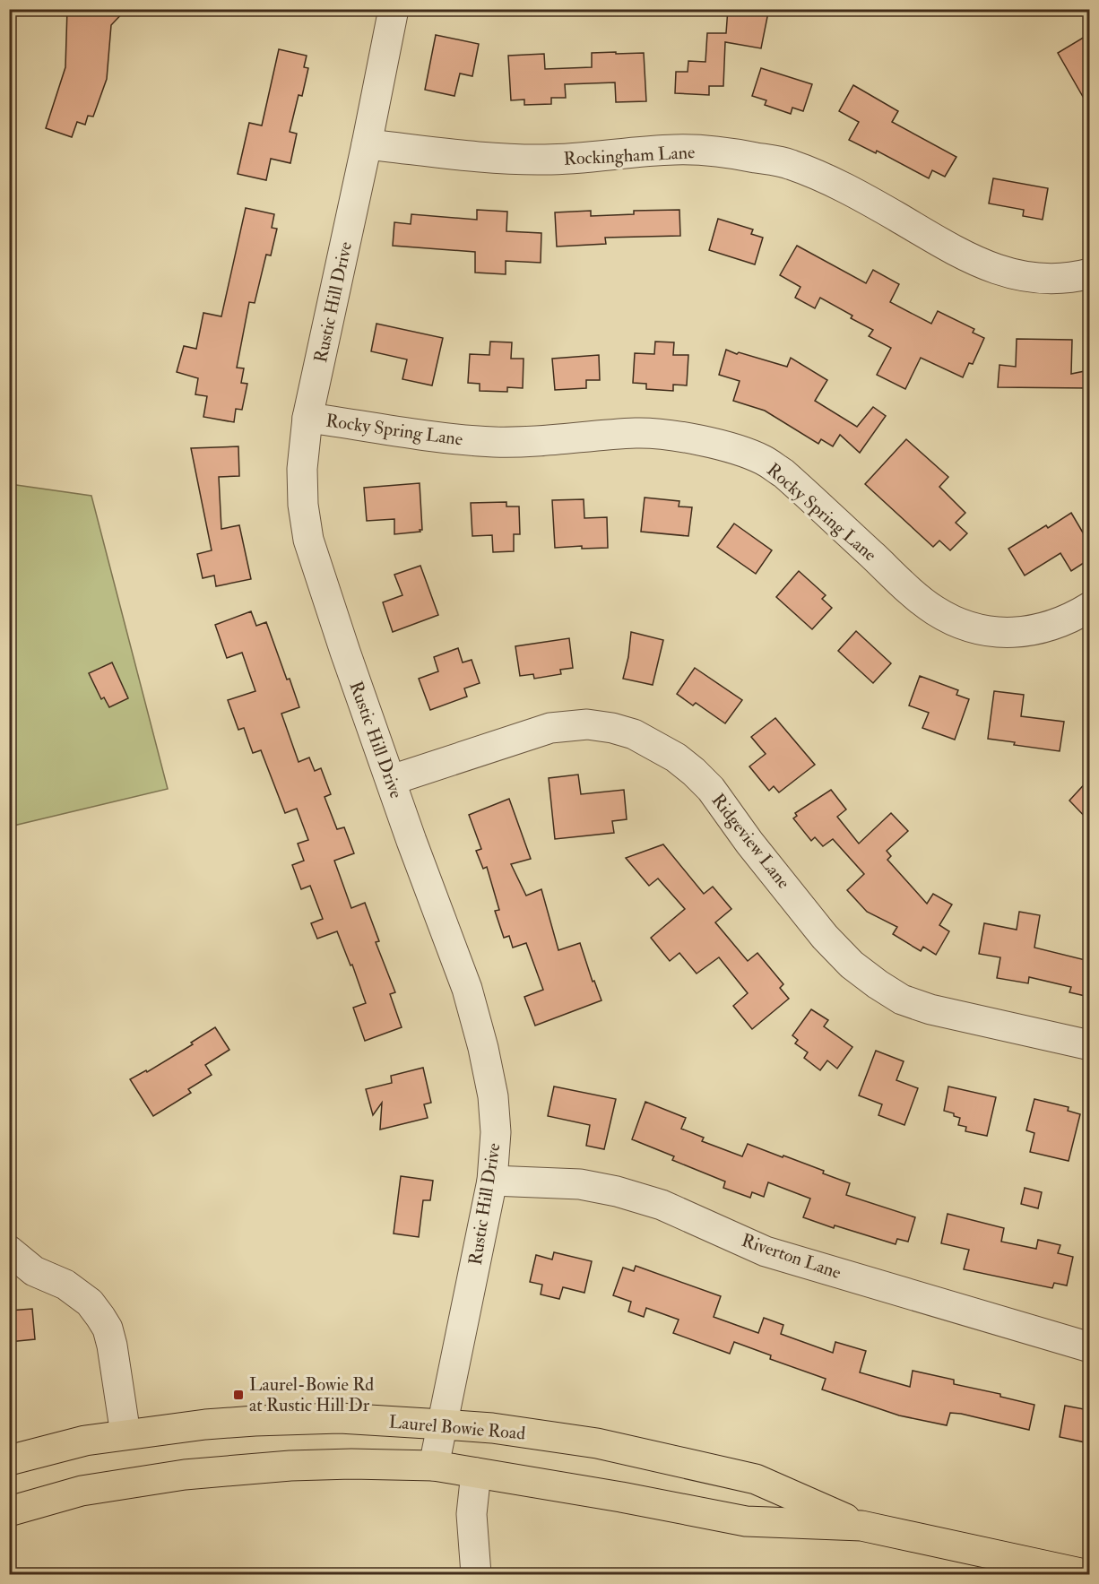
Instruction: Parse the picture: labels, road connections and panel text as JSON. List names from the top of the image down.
{
  "streets": {
    "main road": ["Laurel Bowie Road"],
    "street": [
      "Rockingham Lane",
      "Rustic Hill Drive",
      "Rocky Spring Lane",
      "Ridgeview Lane",
      "Riverton Lane"
    ]
  },
  "crossings": [
    ["Rockingham Lane", "Rustic Hill Drive"],
    ["Rustic Hill Drive", "Rocky Spring Lane"],
    ["Rustic Hill Drive", "Ridgeview Lane"],
    ["Rustic Hill Drive", "Riverton Lane"],
    ["Rustic Hill Drive", "Laurel Bowie Road"]
  ],
  "places": {
    "transit": ["Laurel-Bowie Rd at Rustic Hill Dr"]
  }
}
